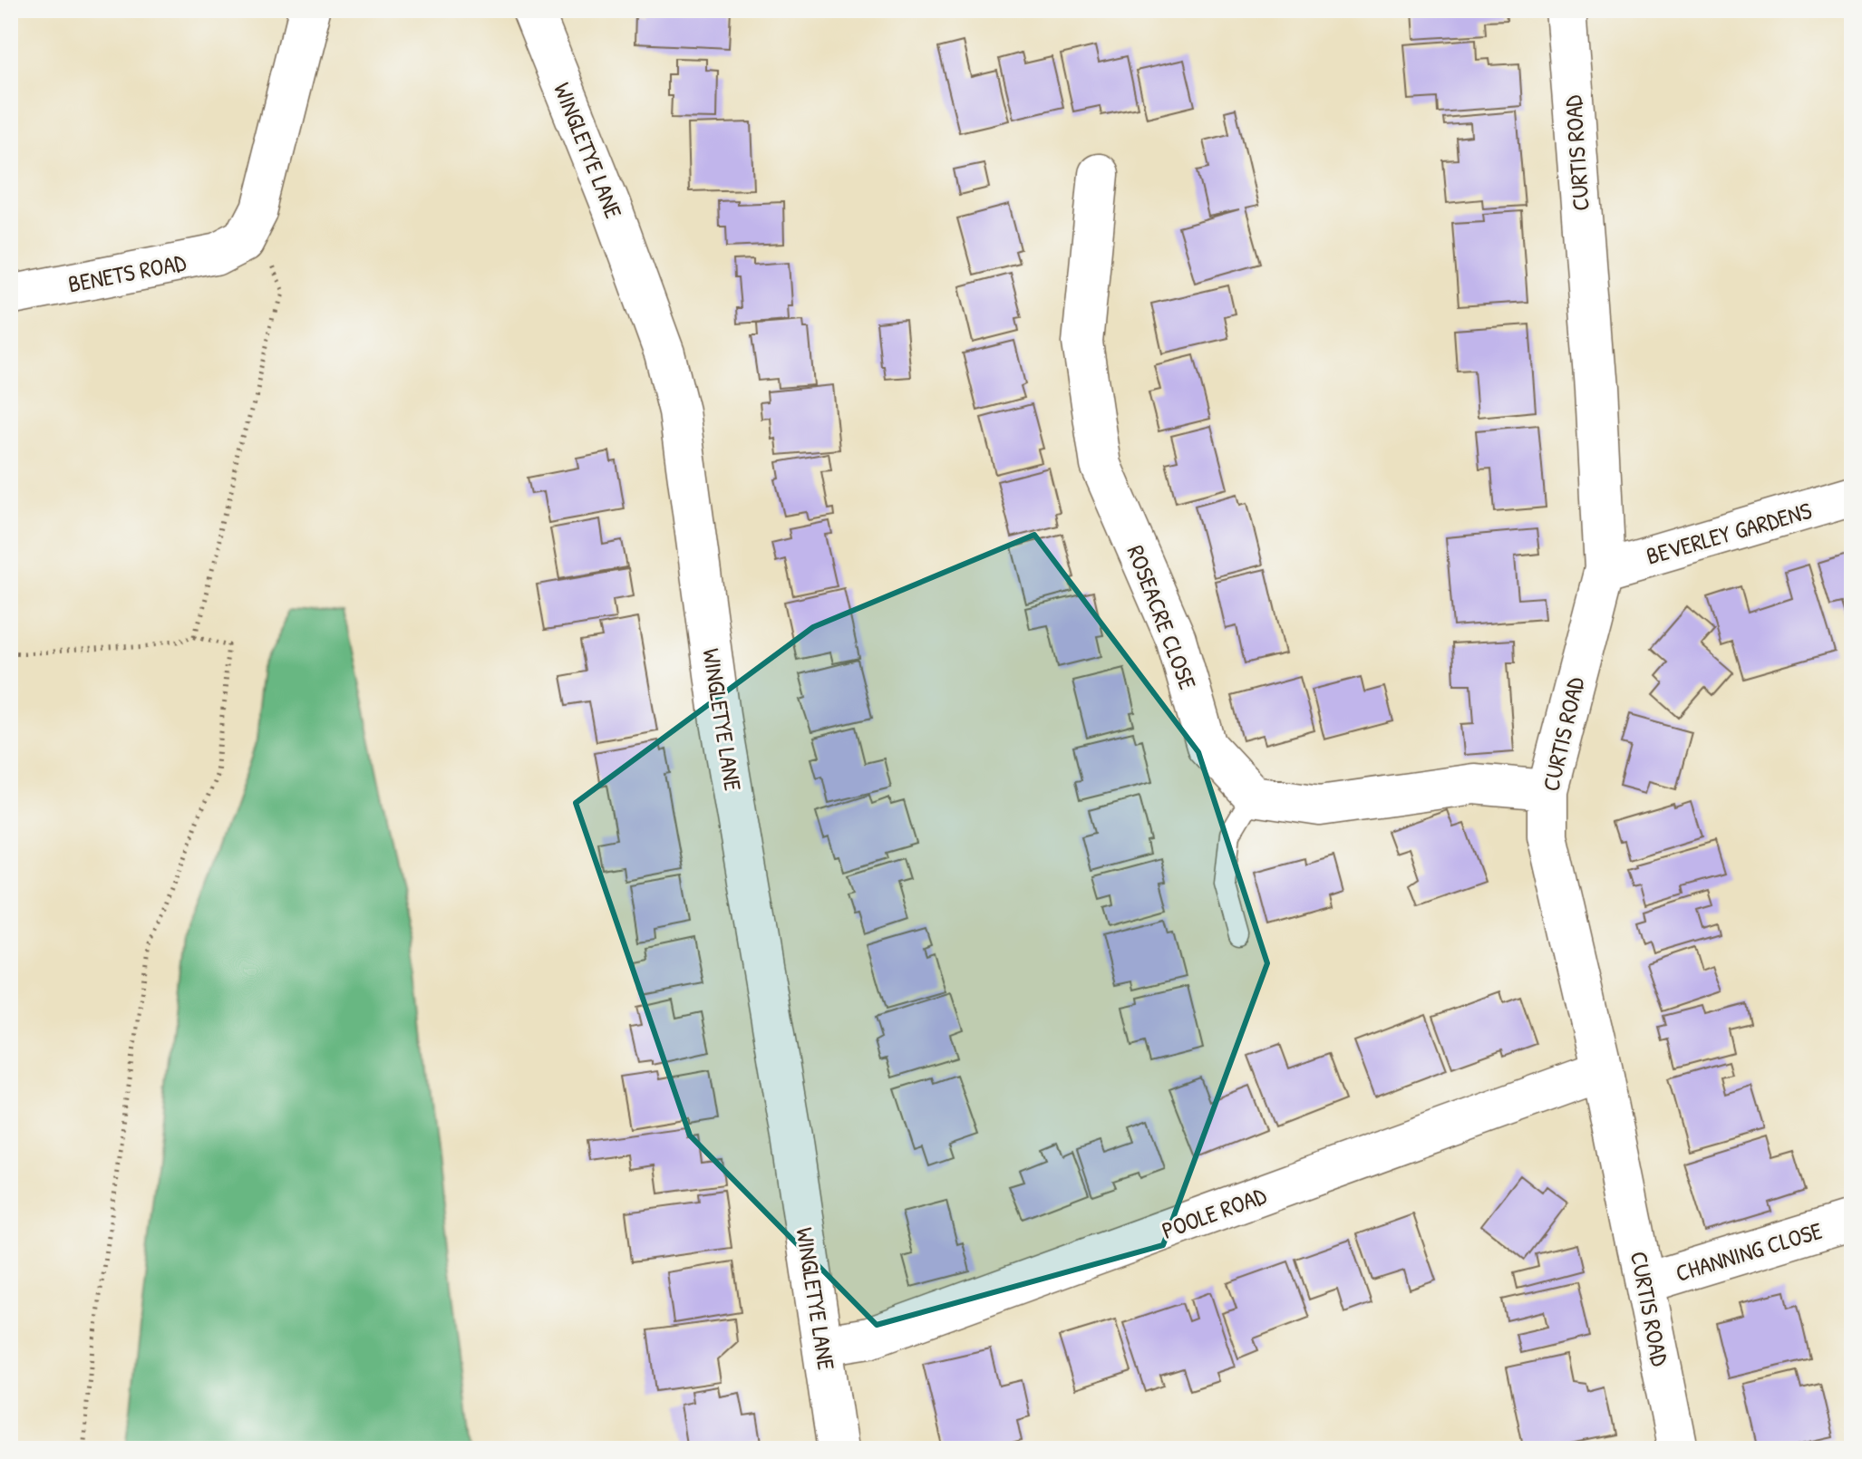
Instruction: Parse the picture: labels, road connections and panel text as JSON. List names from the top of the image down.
{
  "streets": {
    "street": [
      "WINGLETYE LANE",
      "CURTIS ROAD",
      "BENETS ROAD",
      "BEVERLEY GARDENS",
      "ROSEACRE CLOSE",
      "POOLE ROAD",
      "CHANNING CLOSE"
    ]
  },
  "crossings": [
    ["WINGLETYE LANE", "POOLE ROAD"],
    ["CURTIS ROAD", "BEVERLEY GARDENS"],
    ["CURTIS ROAD", "POOLE ROAD"],
    ["CURTIS ROAD", "CHANNING CLOSE"]
  ]
}
